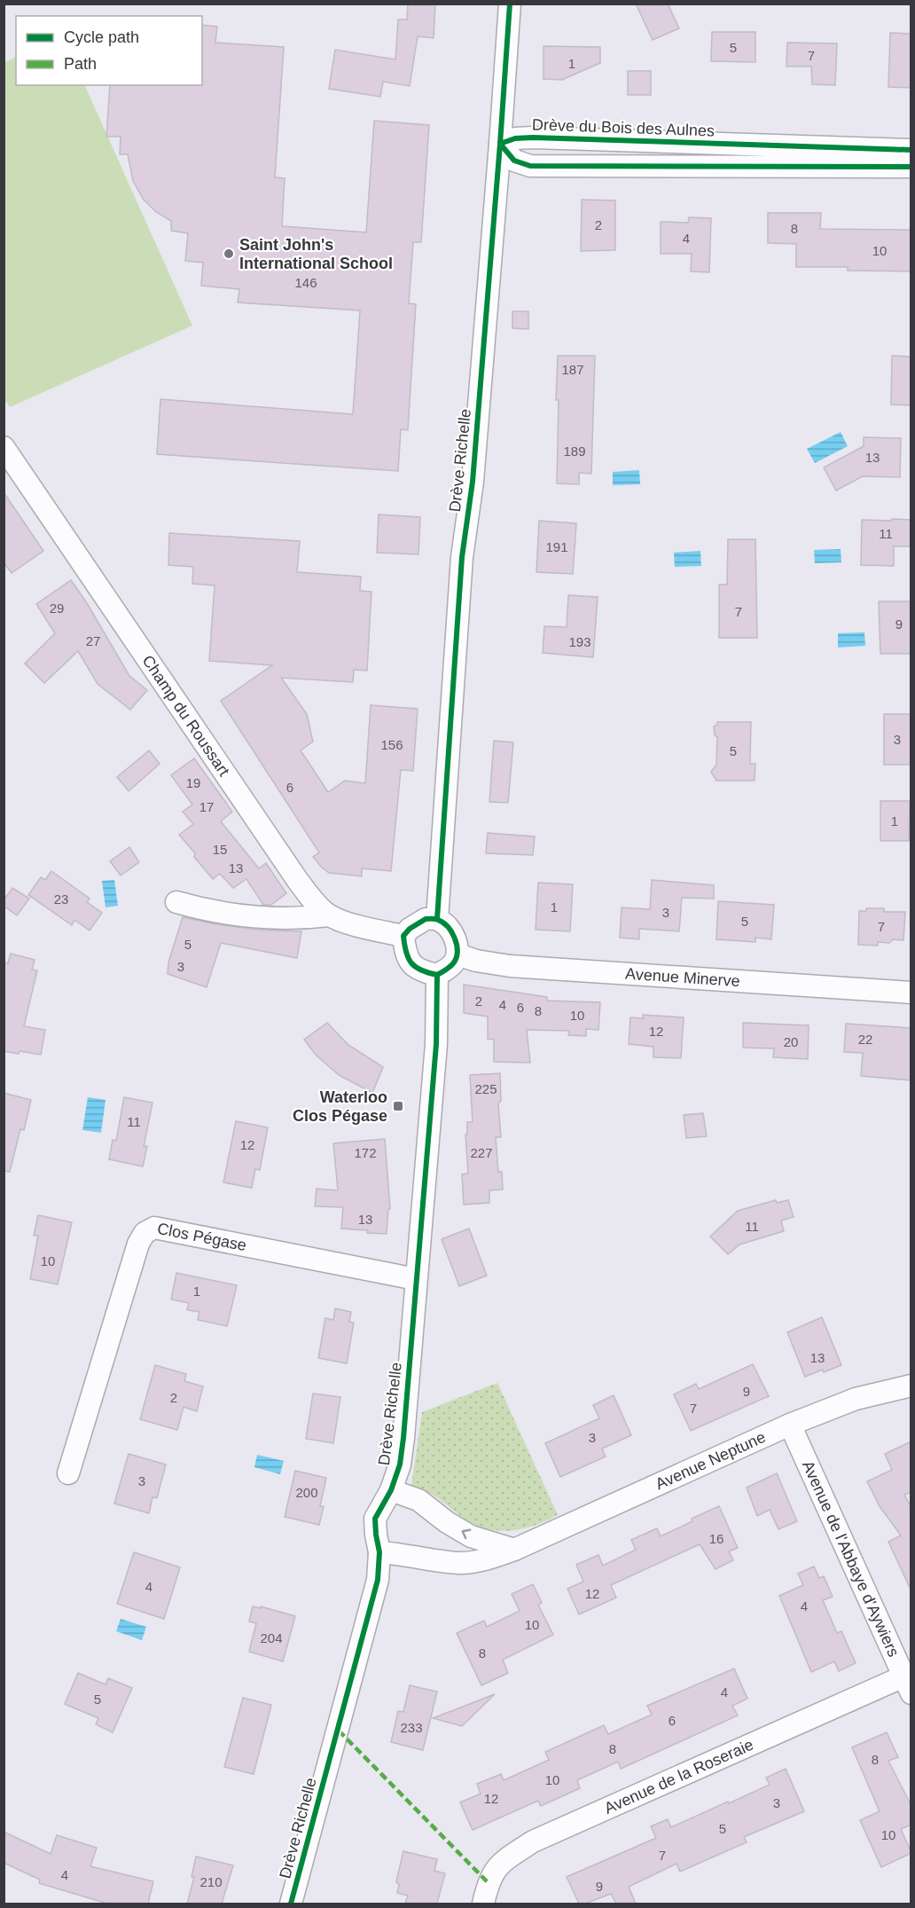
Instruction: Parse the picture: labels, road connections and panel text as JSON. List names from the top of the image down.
{
  "streets": {
    "street": [
      "Drève du Bois des Aulnes",
      "Drève Richelle",
      "Champ du Roussart",
      "Avenue Minerve",
      "Clos Pégase",
      "Avenue Neptune",
      "Avenue de l'Abbaye d'Aywiers",
      "Avenue de la Roseraie"
    ]
  },
  "crossings": [
    ["Drève du Bois des Aulnes", "Drève Richelle"],
    ["Drève Richelle", "Champ du Roussart"],
    ["Drève Richelle", "Avenue Minerve"],
    ["Drève Richelle", "Clos Pégase"],
    ["Drève Richelle", "Avenue Neptune"],
    ["Champ du Roussart", "Avenue Minerve"],
    ["Avenue Neptune", "Avenue de l'Abbaye d'Aywiers"],
    ["Avenue de l'Abbaye d'Aywiers", "Avenue de la Roseraie"]
  ],
  "places": {
    "other": ["Saint John's International School"],
    "transit": ["Waterloo Clos Pégase"]
  },
  "house_numbers": [
    "5",
    "7",
    "1",
    "2",
    "8",
    "4",
    "10",
    "146",
    "187",
    "189",
    "13",
    "11",
    "191",
    "29",
    "7",
    "9",
    "27",
    "193",
    "3",
    "156",
    "5",
    "19",
    "6",
    "17",
    "1",
    "15",
    "13",
    "23",
    "1",
    "3",
    "5",
    "7",
    "5",
    "3",
    "2",
    "4",
    "6",
    "8",
    "10",
    "12",
    "22",
    "20",
    "225",
    "11",
    "12",
    "172",
    "227",
    "13",
    "11",
    "10",
    "1",
    "13",
    "9",
    "2",
    "7",
    "3",
    "3",
    "200",
    "16",
    "4",
    "12",
    "4",
    "10",
    "204",
    "8",
    "4",
    "5",
    "6",
    "233",
    "8",
    "8",
    "10",
    "12",
    "3",
    "5",
    "10",
    "7",
    "4",
    "210",
    "9"
  ],
  "legend": ["Cycle path", "Path"]
}
